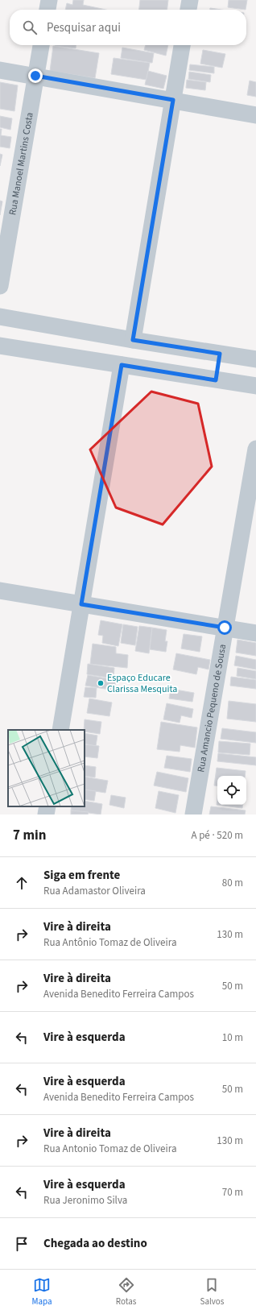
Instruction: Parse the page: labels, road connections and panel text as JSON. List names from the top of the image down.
{
  "streets": {
    "street": ["Rua Manoel Martins Costa", "Rua Amancio Pequeno de Sousa"]
  },
  "places": ["Espaço Educare Clarissa Mesquita"],
  "page": {
    "search": "Pesquisar aqui",
    "heading": ["7 min", "A pé · 520 m"],
    "list": [
      ["Siga em frente", "Rua Adamastor Oliveira", "80 m"],
      ["Vire à direita", "Rua Antônio Tomaz de Oliveira", "130 m"],
      ["Vire à direita", "Avenida Benedito Ferreira Campos", "50 m"],
      ["Vire à esquerda", "10 m"],
      ["Vire à esquerda", "Avenida Benedito Ferreira Campos", "50 m"],
      ["Vire à direita", "Rua Antonio Tomaz de Oliveira", "130 m"],
      ["Vire à esquerda", "Rua Jeronimo Silva", "70 m"],
      "Chegada ao destino"
    ],
    "nav": ["Mapa", "Rotas", "Salvos"]
  }
}
